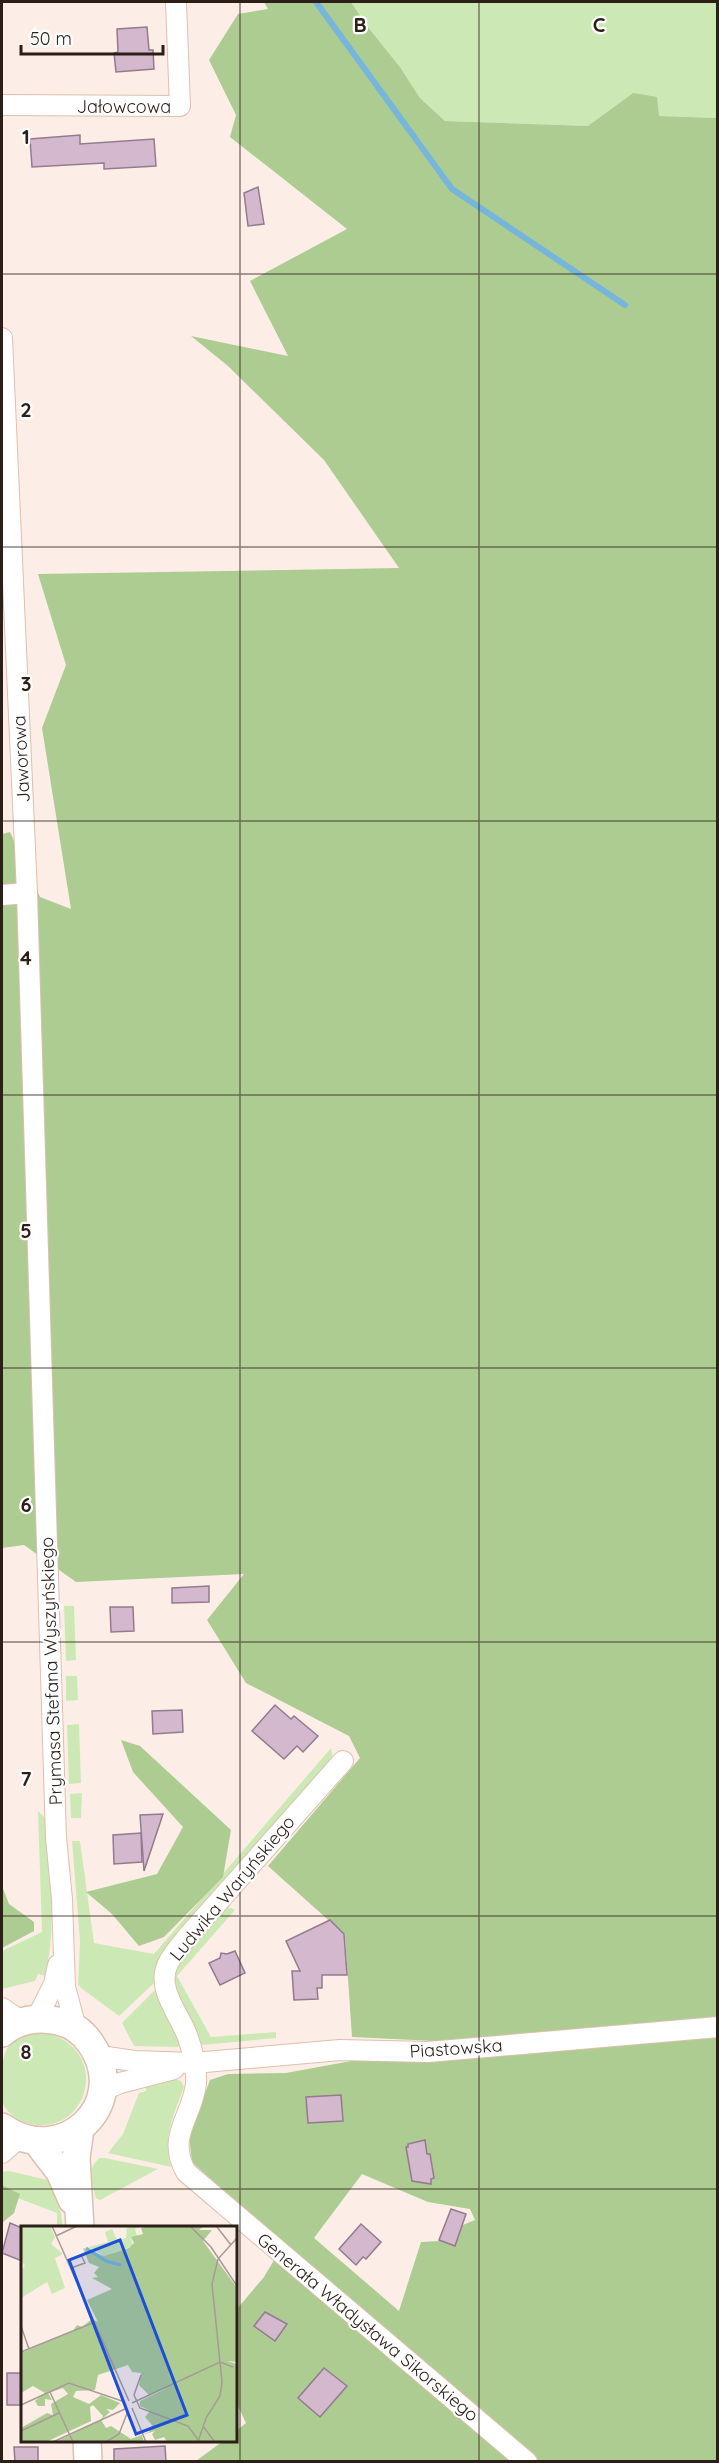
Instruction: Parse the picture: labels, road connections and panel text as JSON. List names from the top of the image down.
{
  "streets": {
    "street": [
      "Jałowcowa",
      "Jaworowa",
      "Prymasa Stefana Wyszyńskiego",
      "Ludwika Waryńskiego",
      "Piastowska",
      "Generała Władysława Sikorskiego"
    ]
  },
  "crossings": [
    ["Jaworowa", "Prymasa Stefana Wyszyńskiego"],
    ["Ludwika Waryńskiego", "Piastowska"],
    ["Ludwika Waryńskiego", "Generała Władysława Sikorskiego"],
    ["Piastowska", "Generała Władysława Sikorskiego"]
  ],
  "scale_bar": "50 m",
  "grid": {
    "columns": ["B", "C"],
    "rows": [
      "1",
      "2",
      "3",
      "4",
      "5",
      "6",
      "7",
      "8"
    ]
  }
}
